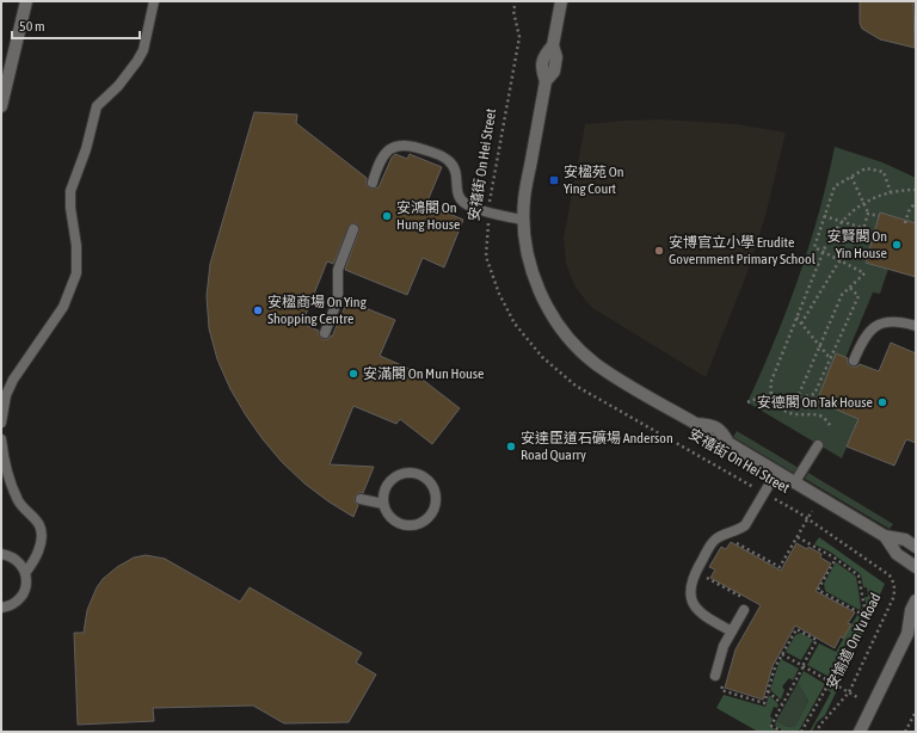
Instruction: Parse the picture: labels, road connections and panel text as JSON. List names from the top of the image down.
{
  "streets": {
    "street": ["安禧街 On Hei Street"],
    "path": ["安愉道 On Yu Road"]
  },
  "crossings": [
    ["安禧街 On Hei Street", "安愉道 On Yu Road"]
  ],
  "places": {
    "transit": ["安楹苑 On Ying Court"],
    "other": [
      "安鴻閣 On Hung House",
      "安賢閣 On Yin House",
      "安博官立小學 Erudite Government Primary School",
      "安楹商場 On Ying Shopping Centre",
      "安滿閣 On Mun House",
      "安德閣 On Tak House",
      "安達臣道石礦場 Anderson Road Quarry"
    ]
  },
  "scale_bar": "50 m"
}
